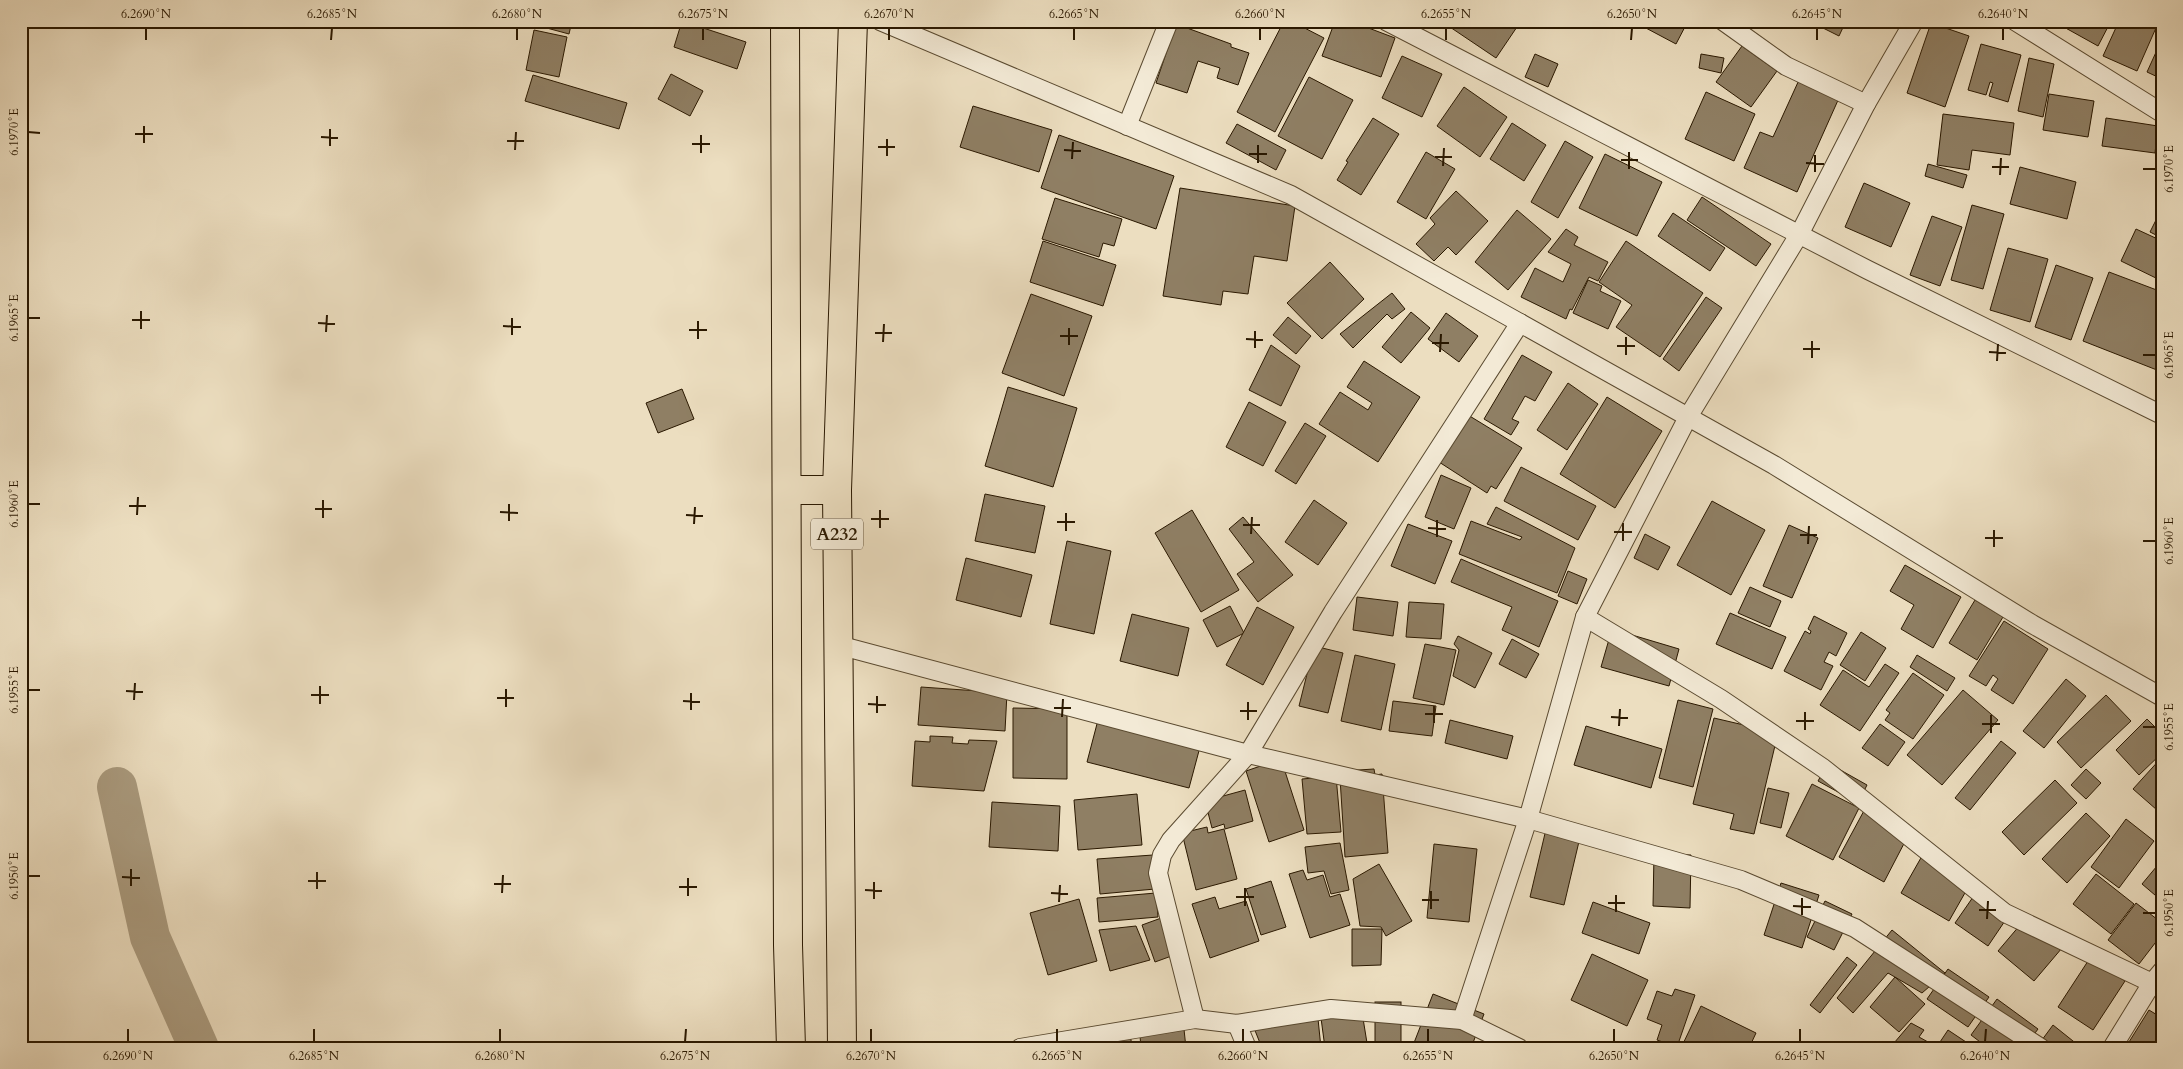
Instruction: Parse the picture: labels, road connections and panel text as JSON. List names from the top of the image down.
{
  "streets": {
    "highway": ["A232"]
  },
  "coordinates": [
    "6.2690°N",
    "6.2685°N",
    "6.2680°N",
    "6.2675°N",
    "6.2670°N",
    "6.2665°N",
    "6.2660°N",
    "6.2655°N",
    "6.2650°N",
    "6.2645°N",
    "6.2640°N",
    "6.1970°E",
    "6.1965°E",
    "6.1960°E",
    "6.1955°E",
    "6.1950°E"
  ]
}
